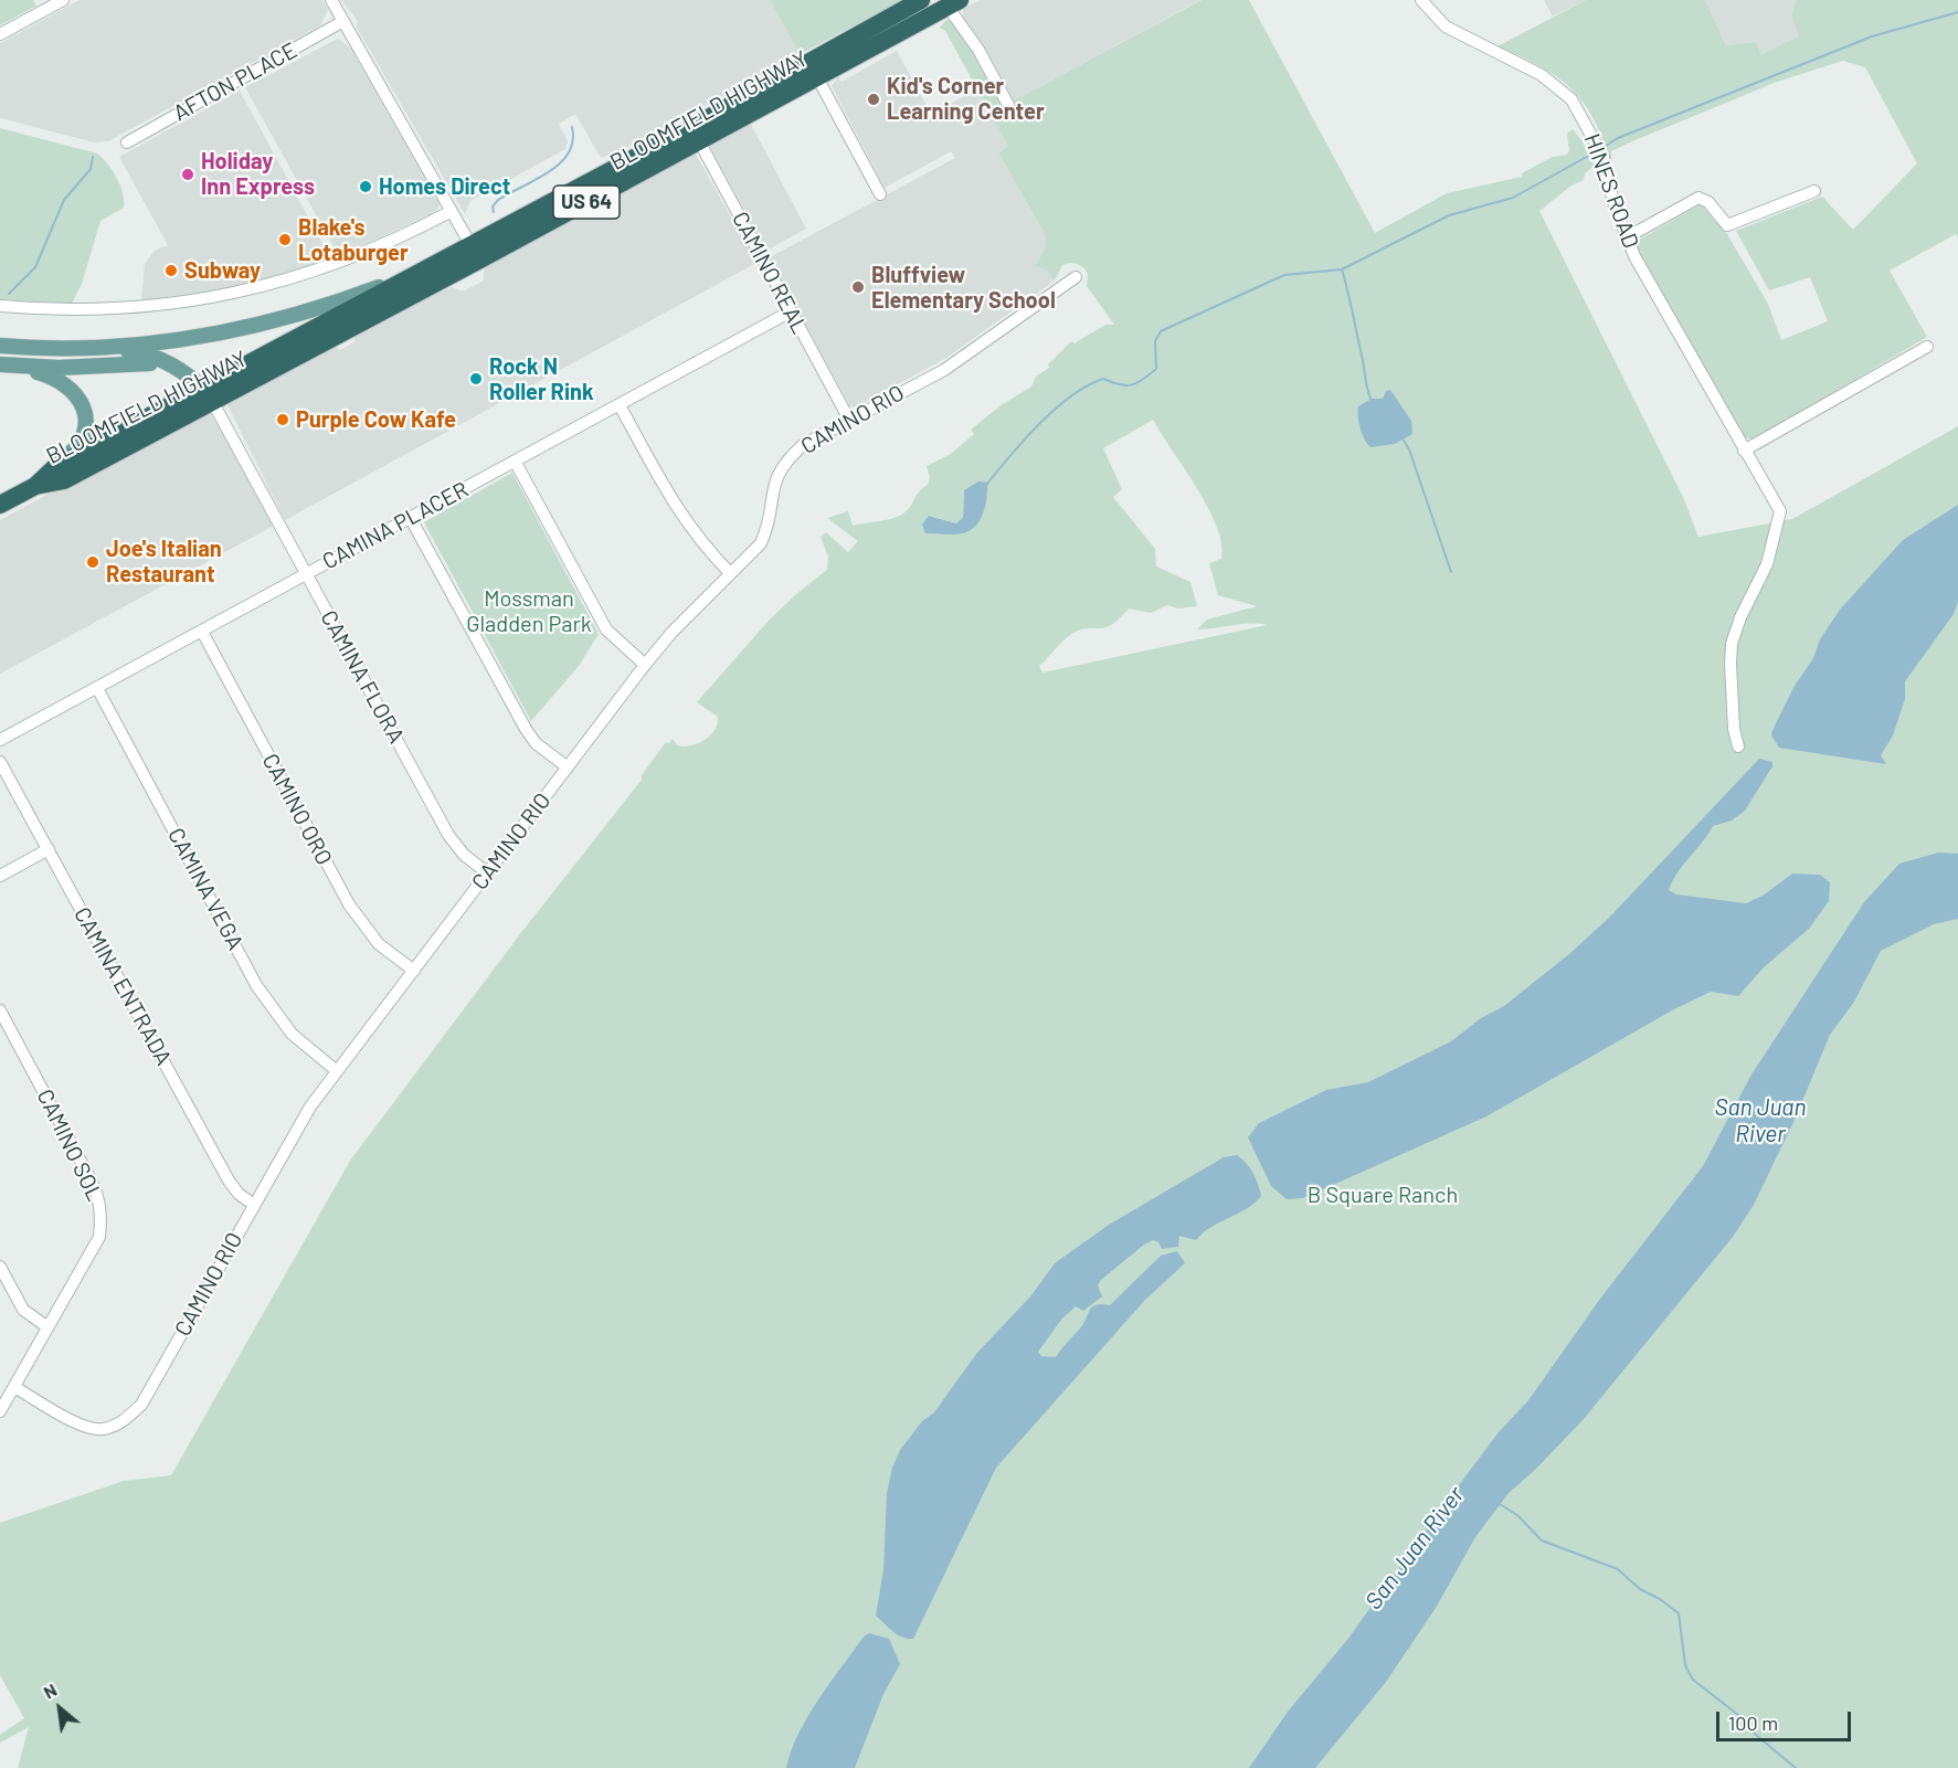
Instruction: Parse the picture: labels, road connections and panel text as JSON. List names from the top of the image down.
{
  "streets": {
    "highway": ["BLOOMFIELD HIGHWAY", "US 64"],
    "street": [
      "AFTON PLACE",
      "HINES ROAD",
      "CAMINO REAL",
      "CAMINO RIO",
      "CAMINA PLACER",
      "CAMINA FLORA",
      "CAMINO ORO",
      "CAMINA VEGA",
      "CAMINA ENTRADA",
      "CAMINO SOL"
    ]
  },
  "crossings": [
    ["BLOOMFIELD HIGHWAY", "US 64"],
    ["BLOOMFIELD HIGHWAY", "CAMINO REAL"],
    ["BLOOMFIELD HIGHWAY", "CAMINA FLORA"],
    ["CAMINO REAL", "CAMINO RIO"],
    ["CAMINO REAL", "CAMINA PLACER"],
    ["CAMINO RIO", "CAMINA FLORA"],
    ["CAMINO RIO", "CAMINO ORO"],
    ["CAMINO RIO", "CAMINA VEGA"],
    ["CAMINO RIO", "CAMINA ENTRADA"],
    ["CAMINO RIO", "CAMINO SOL"],
    ["CAMINA PLACER", "CAMINA FLORA"],
    ["CAMINA PLACER", "CAMINO ORO"],
    ["CAMINA PLACER", "CAMINA VEGA"]
  ],
  "water": ["San Juan River"],
  "parks": ["Mossman Gladden Park", "B Square Ranch"],
  "places": [
    "Kid's Corner Learning Center",
    "Holiday Inn Express",
    "Homes Direct",
    "Blake's Lotaburger",
    "Subway",
    "Bluffview Elementary School",
    "Rock N Roller Rink",
    "Purple Cow Kafe",
    "Joe's Italian Restaurant"
  ],
  "scale_bar": "100 m",
  "north": "top left"
}
